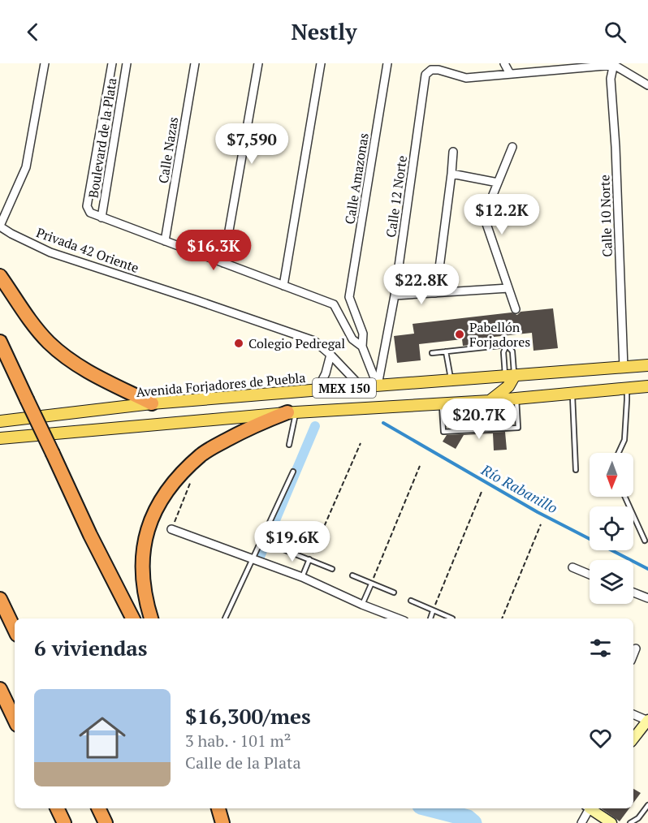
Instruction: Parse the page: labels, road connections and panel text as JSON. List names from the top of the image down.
{
  "streets": {
    "main road": ["Avenida Forjadores de Puebla", "MEX 150"],
    "street": [
      "Boulevard de la Plata",
      "Calle Nazas",
      "Calle Amazonas",
      "Calle 12 Norte",
      "Calle 10 Norte",
      "Privada 42 Oriente"
    ]
  },
  "crossings": [
    ["Calle 12 Norte", "Avenida Forjadores de Puebla"],
    ["Calle 10 Norte", "Avenida Forjadores de Puebla"],
    ["Privada 42 Oriente", "Avenida Forjadores de Puebla"]
  ],
  "water": ["Río Rabanillo"],
  "places": ["Pabellón Forjadores", "Colegio Pedregal"],
  "north": "bottom",
  "page": {
    "header": "Nestly",
    "price": [
      "$7,590",
      "$12.2K",
      "$16.3K",
      "$22.8K",
      "$20.7K",
      "$19.6K"
    ],
    "heading": "6 viviendas",
    "list": [
      {
        "name": "$16,300/mes",
        "note": "3 hab. · 101 m² · Calle de la Plata"
      }
    ]
  }
}
